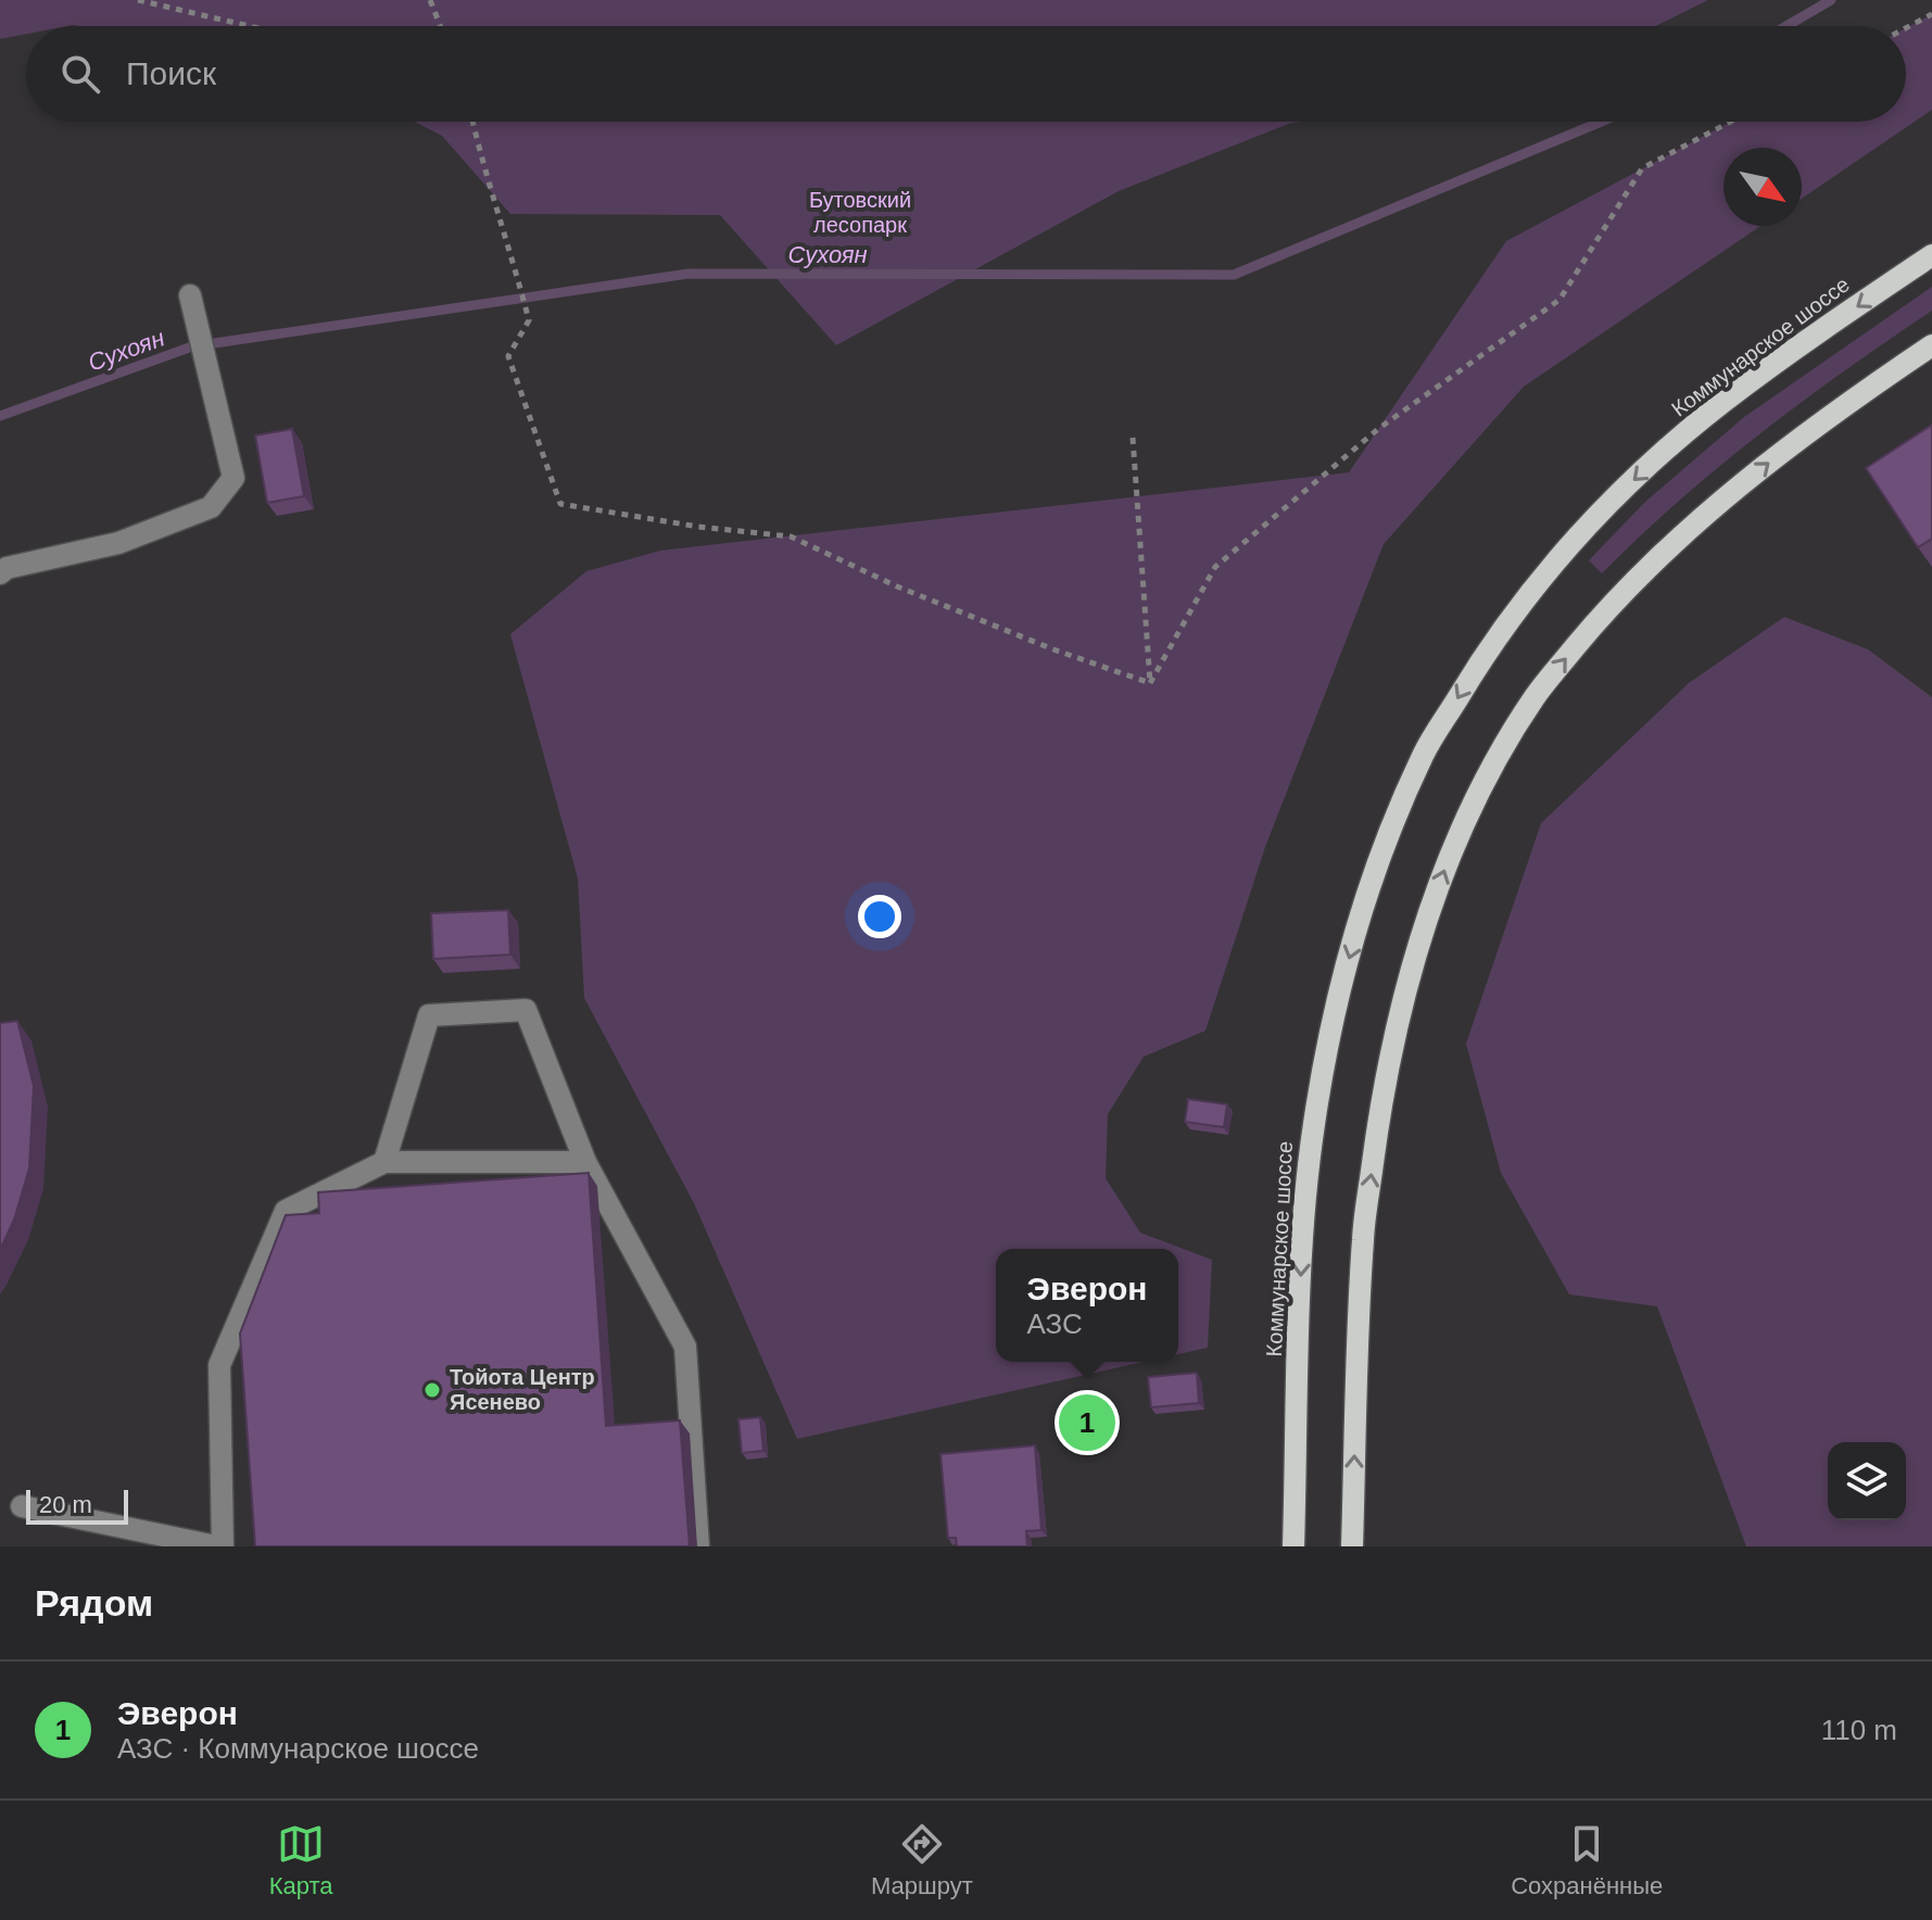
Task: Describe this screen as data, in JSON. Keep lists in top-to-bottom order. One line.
{"streets":{"main road":["Коммунарское шоссе"]},"water":["Сухоян"],"parks":["Бутовский лесопарк"],"places":["Тойота Центр Ясенево"],"scale_bar":"20 m","north":"bottom right","page":{"search":"Поиск","popup":["Эверон","АЗС"],"pins":"1","scale":"20 m","heading":"Рядом","list":[{"mark":"1","name":"Эверон","note":"АЗС · Коммунарское шоссе","value":"110 m"}],"nav":["Карта","Маршрут","Сохранённые"]}}
